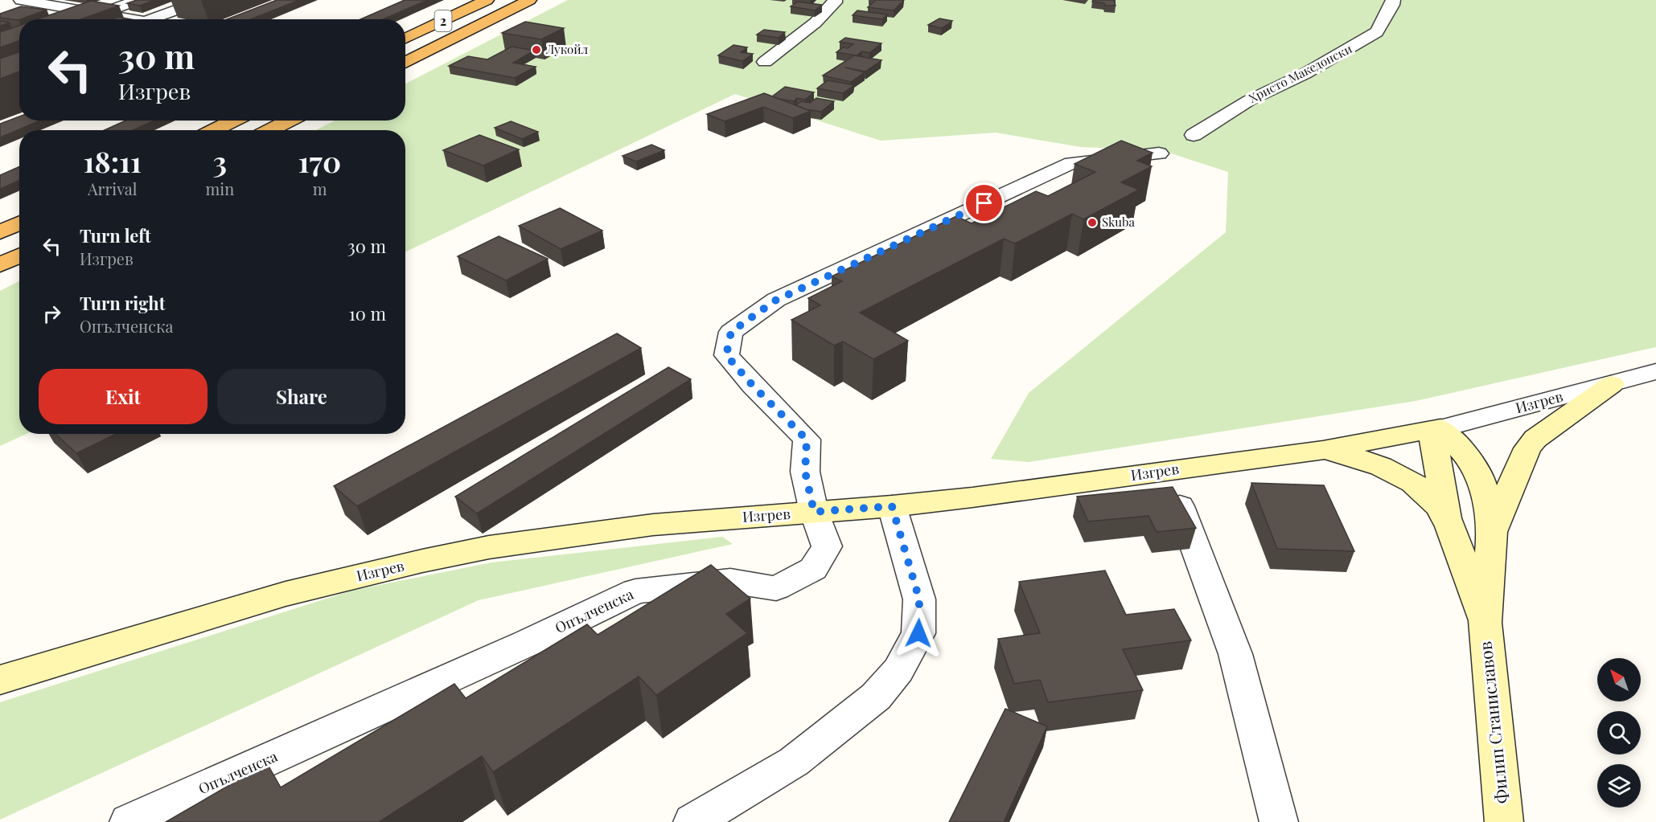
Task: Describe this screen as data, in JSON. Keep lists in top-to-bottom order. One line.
{"streets":{"highway":["2"],"main road":["Изгрев","Филип Станиславов"],"street":["Христо Македонски","Опълченска"]},"crossings":[["Изгрев","Опълченска"],["Изгрев","Филип Станиславов"]],"places":["Лукойл","Skuba"],"north":"top left","page":{"turn":["30 m","Изгрев"],"eta":["18:11","Arrival","3","min","170","m"],"list":[{"name":"Turn left","note":"Изгрев","value":"30 m"},{"name":"Turn right","note":"Опълченска","value":"10 m"}],"buttons":["Exit","Share"]}}
